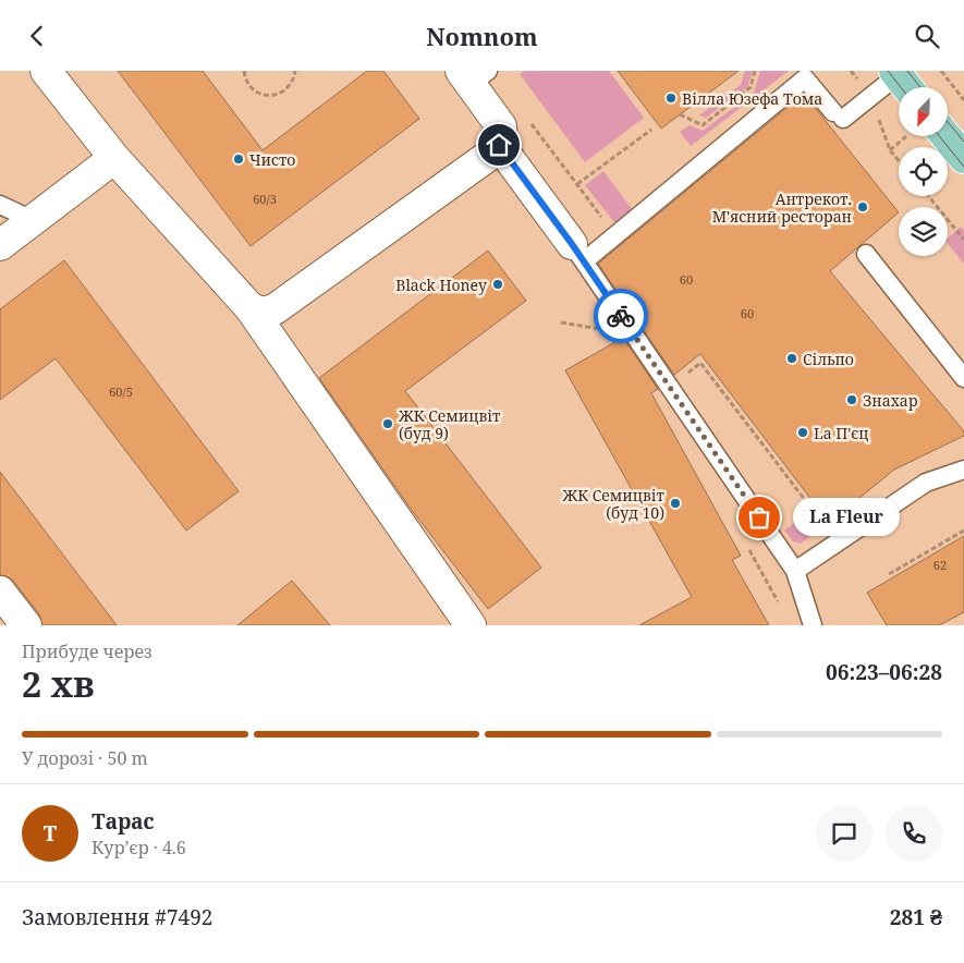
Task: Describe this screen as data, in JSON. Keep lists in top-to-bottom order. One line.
{"places":["Вілла Юзефа Тома","Чисто","Антрекот. М'ясний ресторан","Black Honey","Сільпо","Знахар","ЖК Семицвіт (буд 9)","La П'єц","ЖК Семицвіт (буд 10)","La Fleur"],"house_numbers":["60/3","60","60","60/5","62"],"north":"bottom left","page":{"header":"Nomnom","bubble":"La Fleur","heading":["2 хв","Прибуде через","06:23–06:28"],"panel":["Тарас","Кур’єр · 4.6","Замовлення #7492","281 ₴"],"bar":"У дорозі · 50 m","round":"Т"}}
